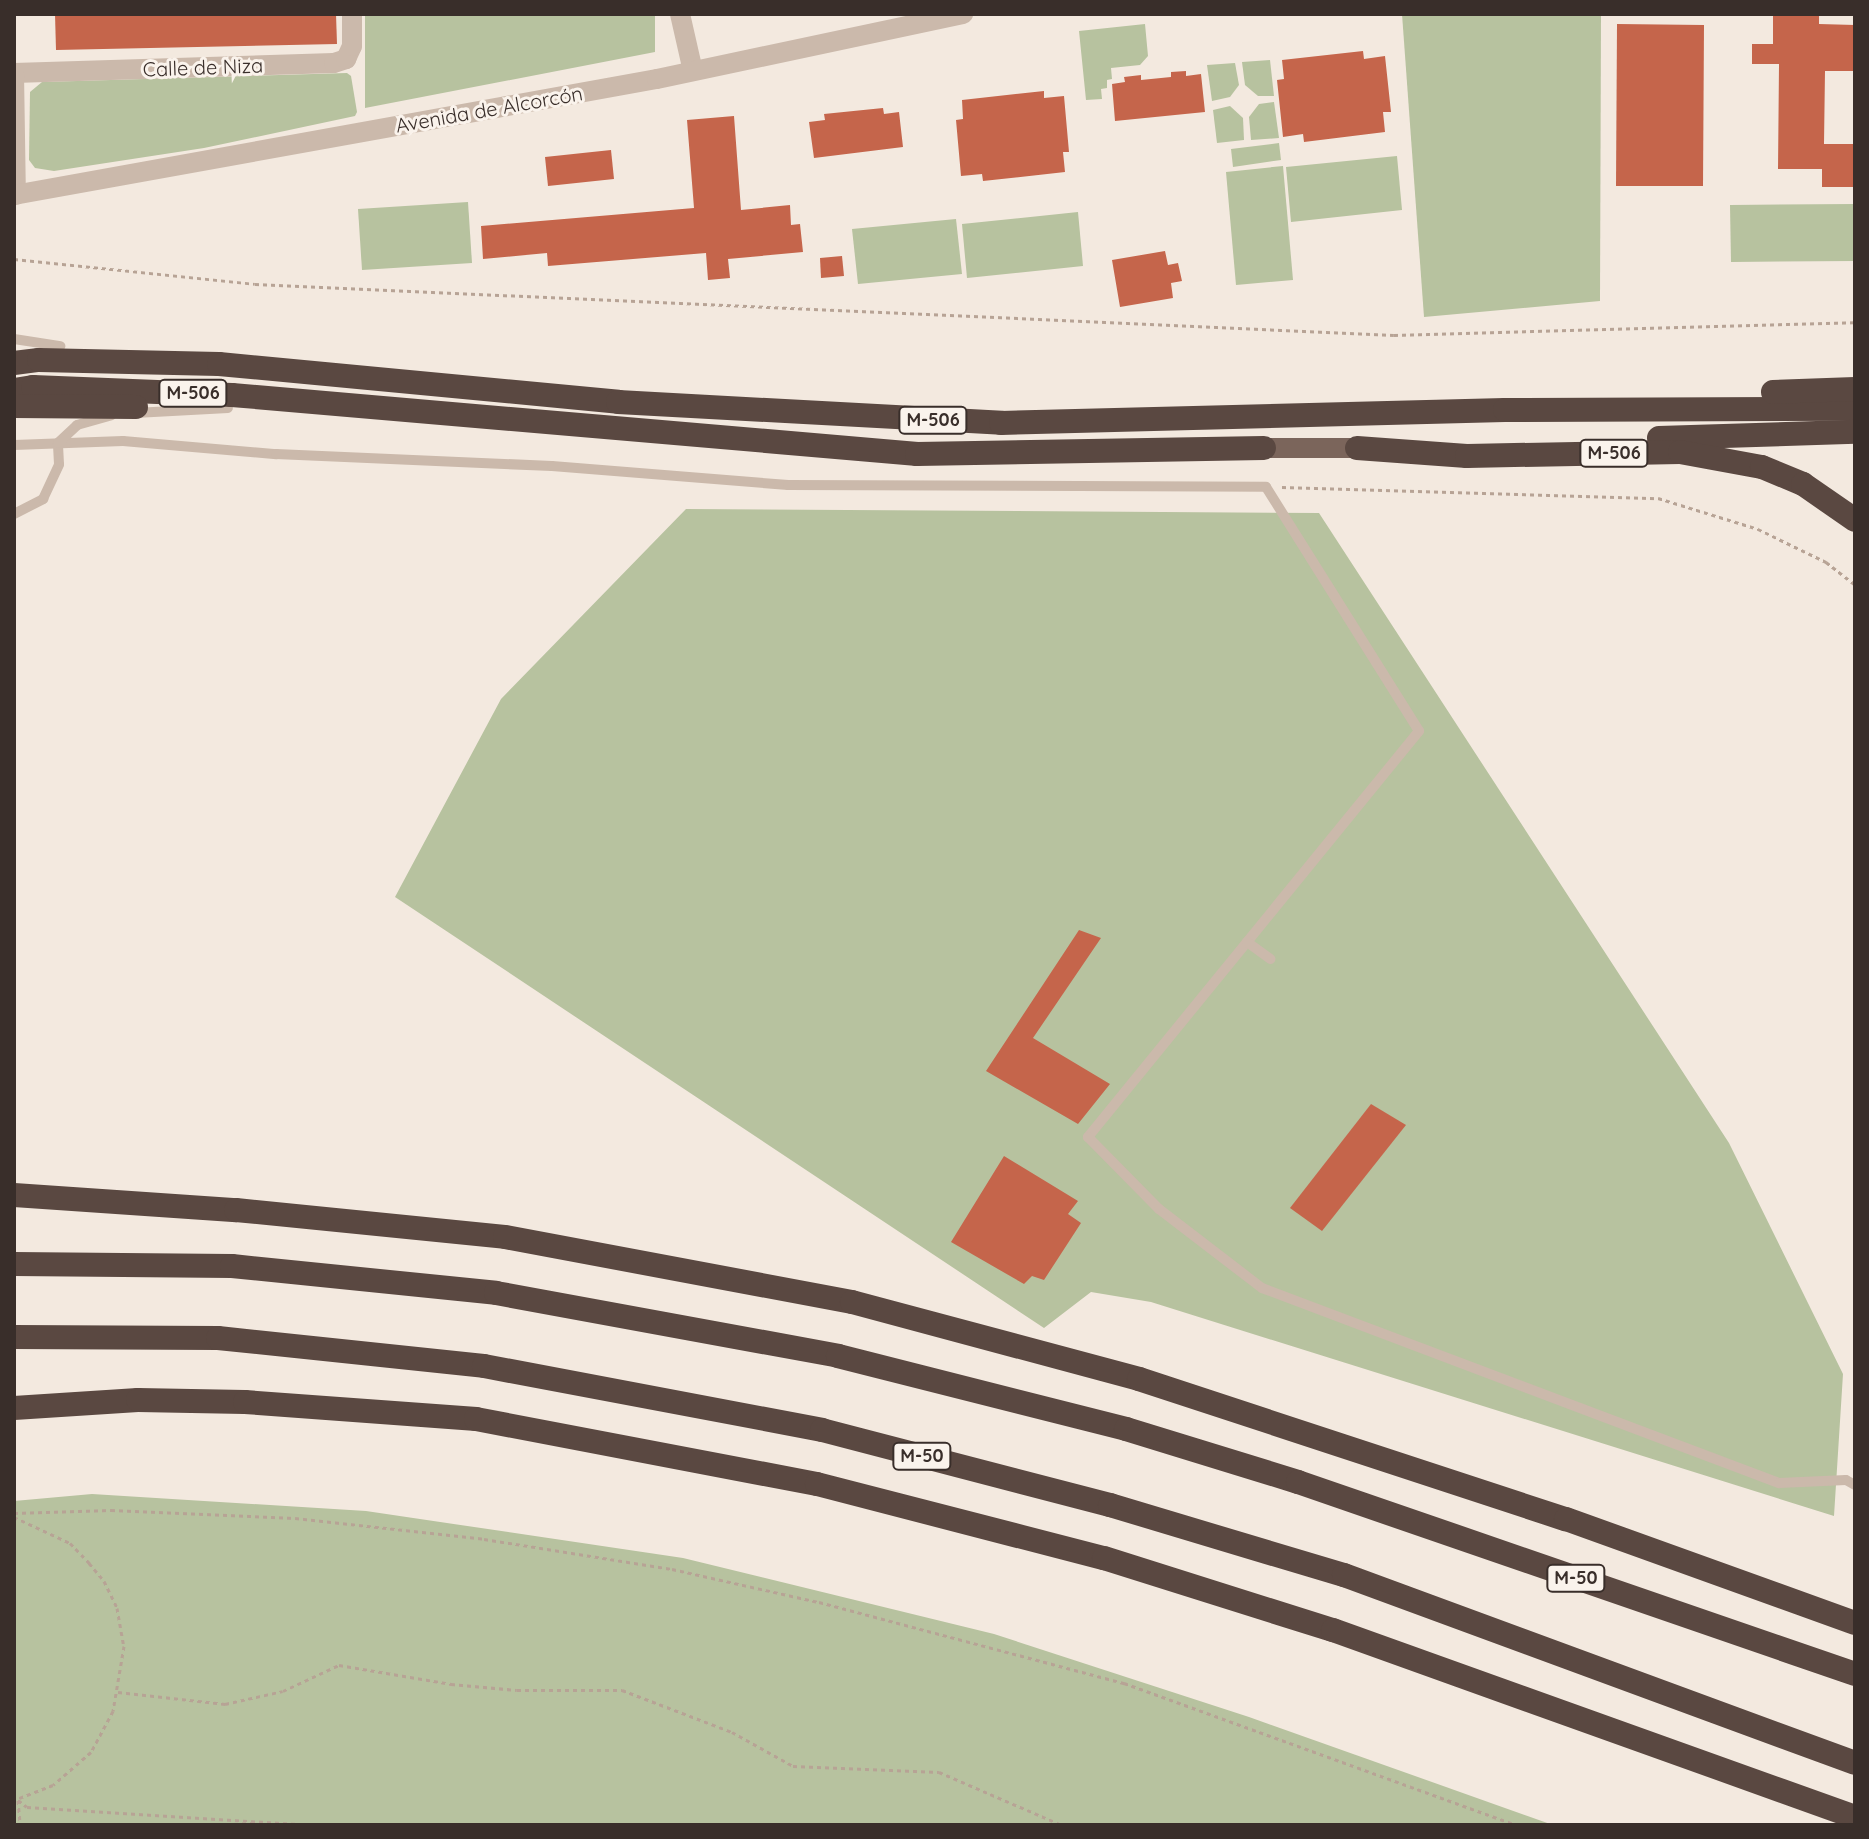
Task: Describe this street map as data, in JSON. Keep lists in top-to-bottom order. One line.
{"streets":{"highway":["M-506","M-50"],"street":["Calle de Niza","Avenida de Alcorcón"]}}
